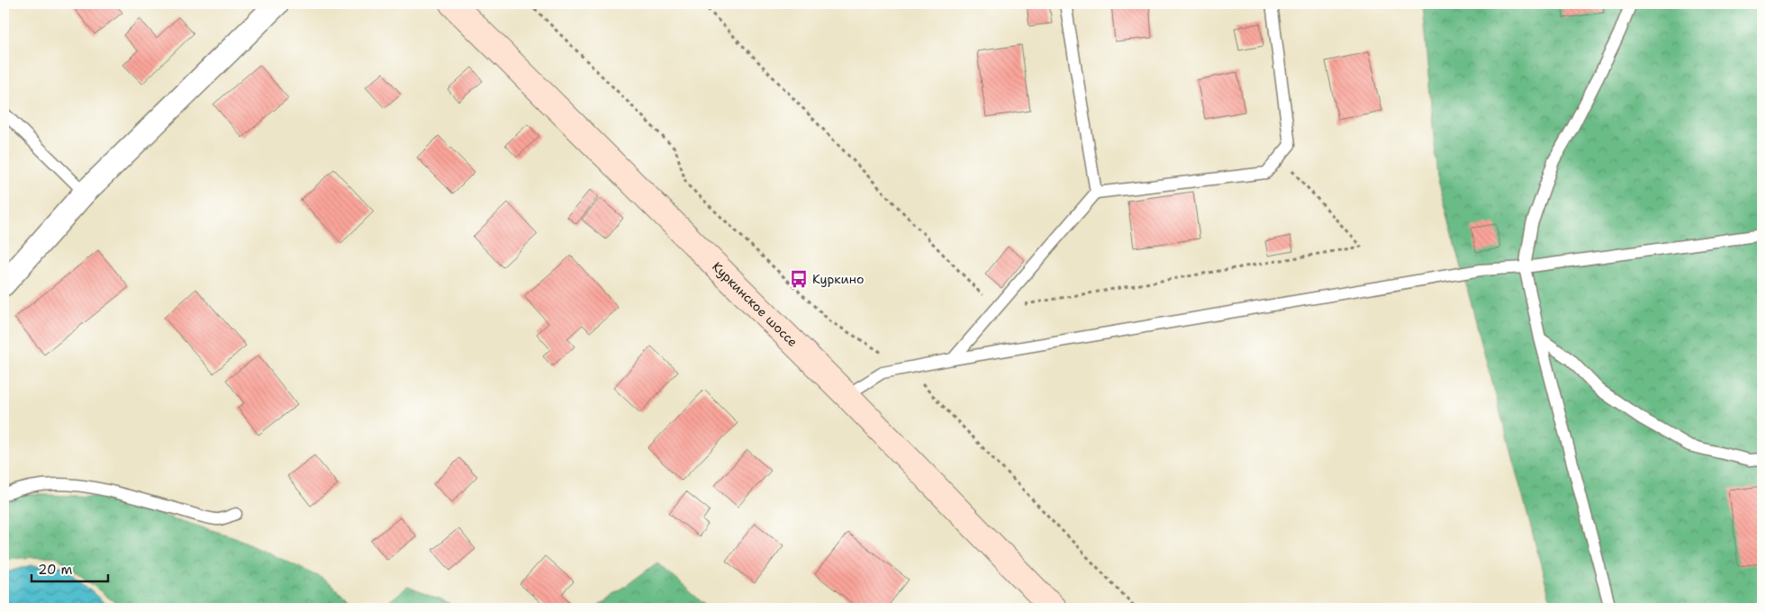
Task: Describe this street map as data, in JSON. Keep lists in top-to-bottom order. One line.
{"streets":{"main road":["Куркинское шоссе"]},"places":{"bus stop":["Куркино"]},"scale_bar":"20 m"}
